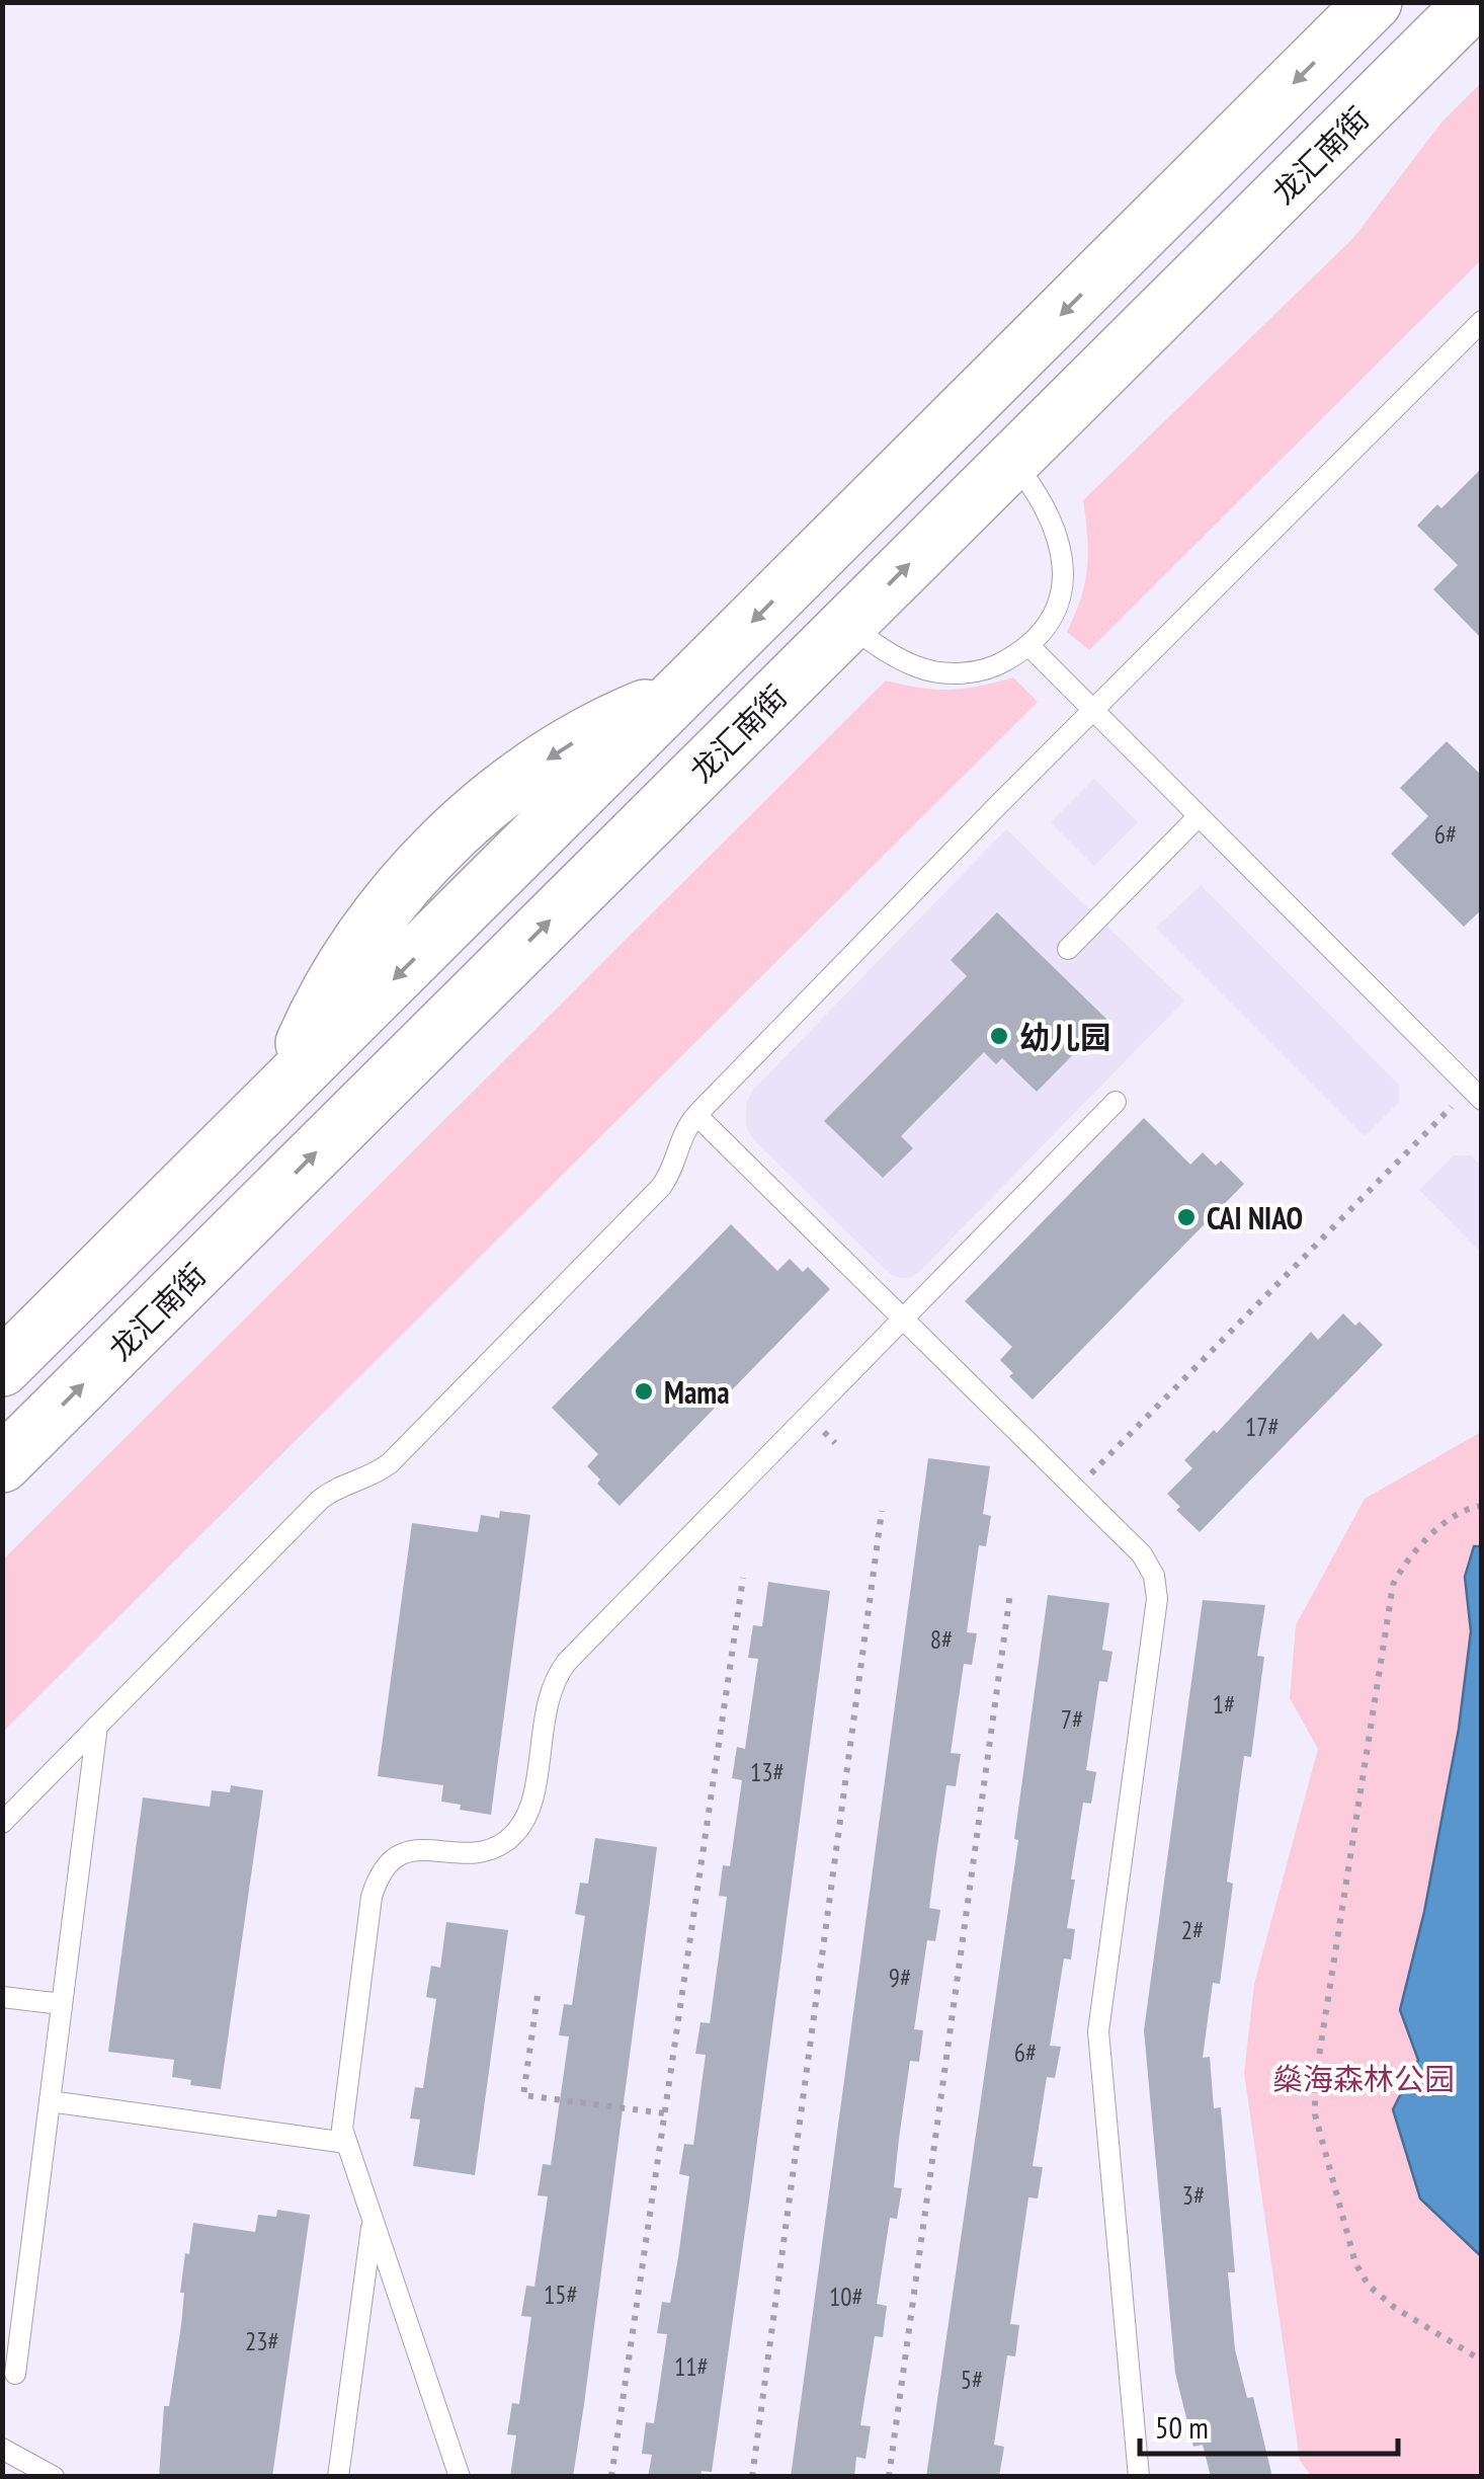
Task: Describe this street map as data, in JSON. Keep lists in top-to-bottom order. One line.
{"streets":{"main road":["龙汇南街"]},"parks":["燊海森林公园"],"places":["幼儿园","CAI NIAO","Mama"],"house_numbers":["6#","17#","8#","1#","7#","13#","2#","9#","6#","3#","15#","10#","23#","11#","5#"],"scale_bar":"50 m"}
